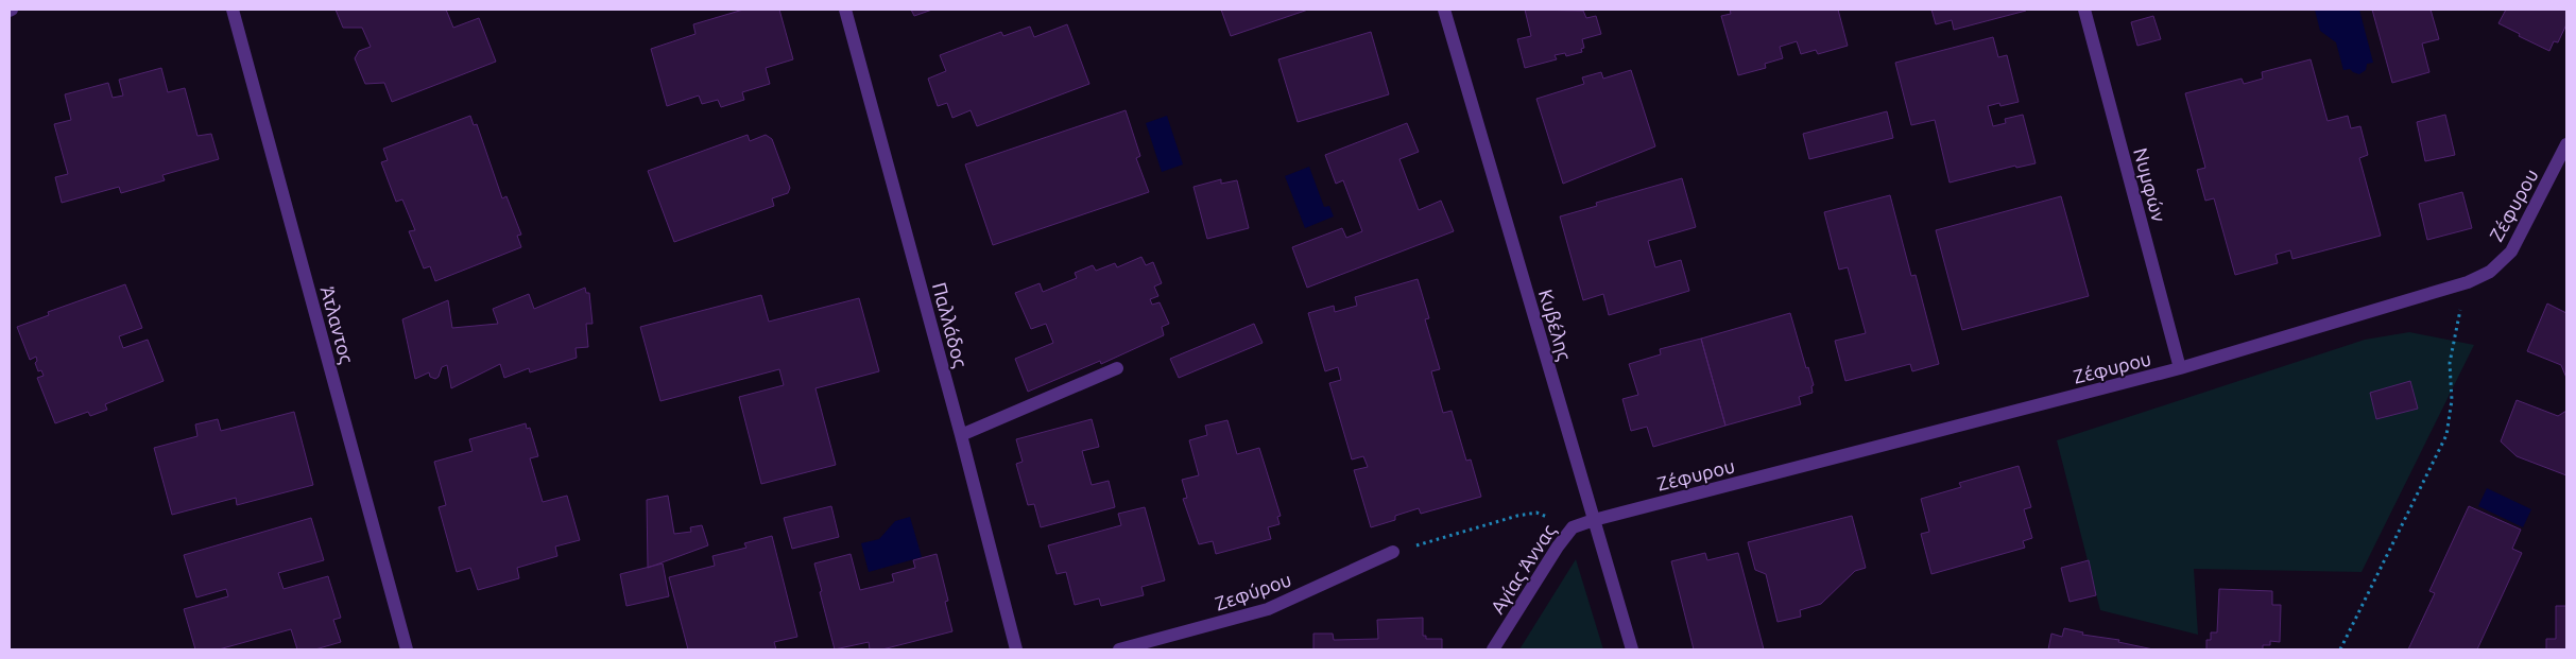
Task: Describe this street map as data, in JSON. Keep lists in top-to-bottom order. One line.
{"streets":{"street":["Νυμφών","Ζέφυρου","Άτλαντος","Παλλάδος","Κυβέλης","Αγίας Άννας","Ζεφύρου"]},"crossings":[["Νυμφών","Ζέφυρου"],["Ζέφυρου","Κυβέλης"],["Ζέφυρου","Αγίας Άννας"],["Κυβέλης","Αγίας Άννας"]]}
